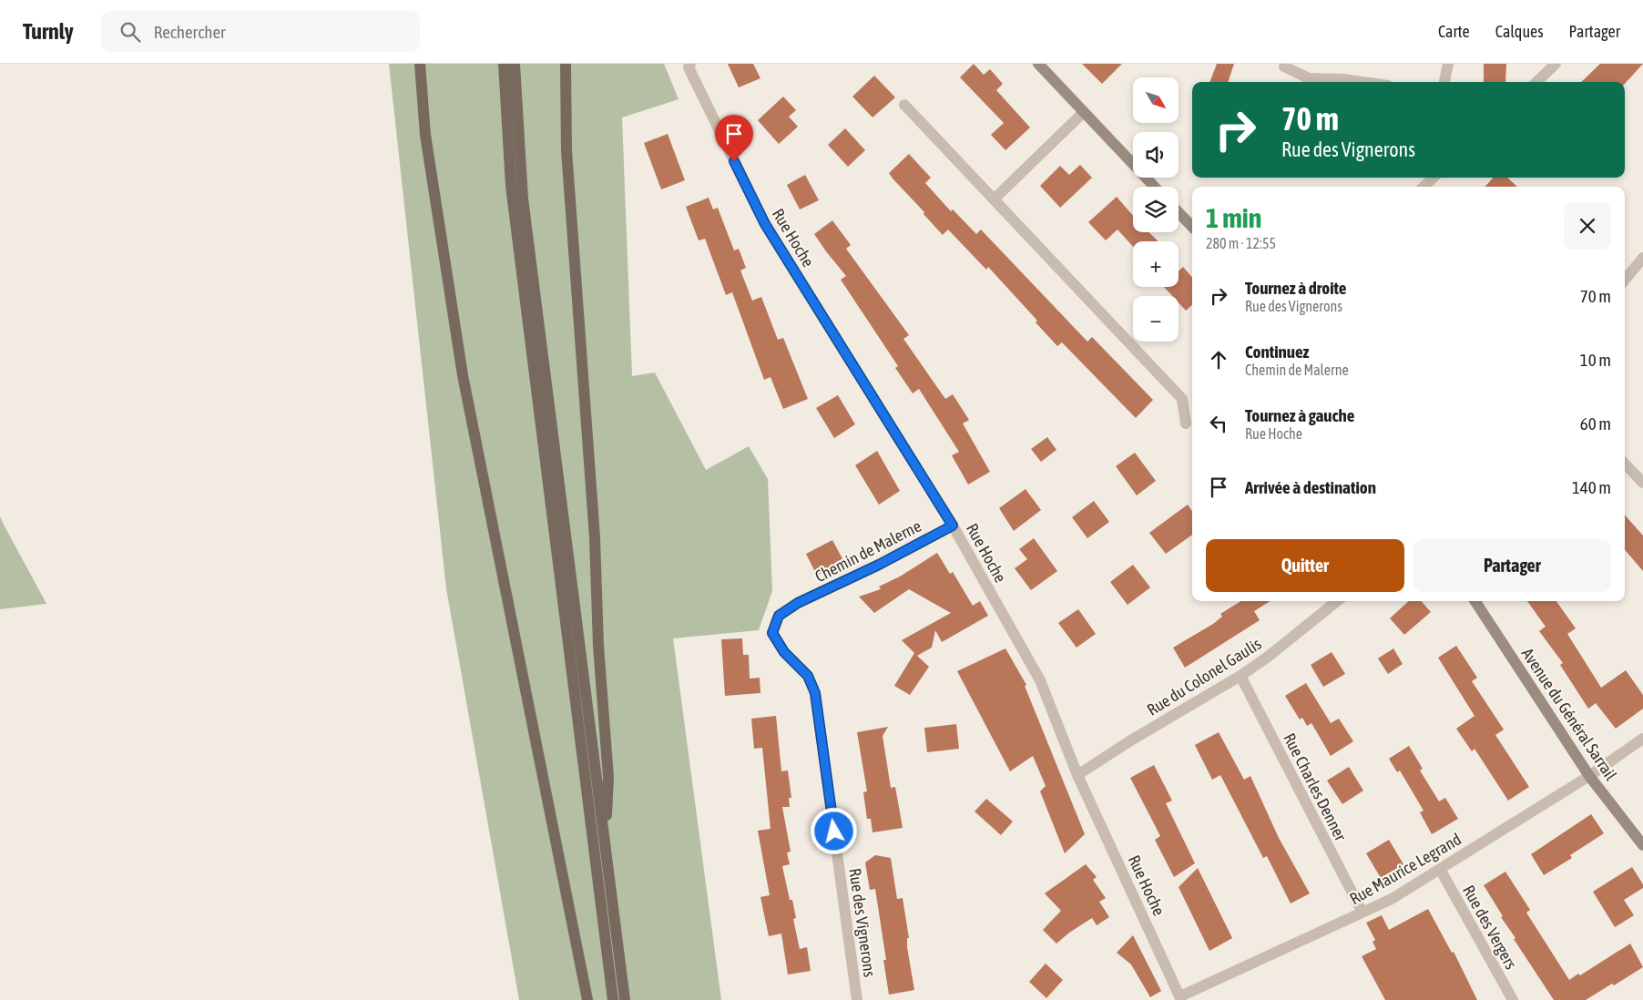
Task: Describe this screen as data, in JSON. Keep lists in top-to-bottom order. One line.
{"streets":{"street":["Rue Hoche","Chemin de Malerne","Rue du Colonel Gaulis","Avenue du Général Sarrail","Rue Charles Denner","Rue Maurice Legrand","Rue des Vignerons","Rue des Vergers"]},"crossings":[["Rue Hoche","Chemin de Malerne"],["Rue Hoche","Rue du Colonel Gaulis"],["Rue Hoche","Rue Maurice Legrand"],["Chemin de Malerne","Rue des Vignerons"],["Rue du Colonel Gaulis","Rue Charles Denner"],["Avenue du Général Sarrail","Rue Maurice Legrand"],["Rue Charles Denner","Rue Maurice Legrand"],["Rue Maurice Legrand","Rue des Vergers"]],"north":"bottom right","page":{"header":"Turnly","search":"Rechercher","nav":["Carte","Calques","Partager"],"map_buttons":["+","−"],"turn":["70 m","Rue des Vignerons"],"heading":["1 min","280 m · 12:55"],"list":[{"name":"Tournez à droite","note":"Rue des Vignerons","value":"70 m"},{"name":"Continuez","note":"Chemin de Malerne","value":"10 m"},{"name":"Tournez à gauche","note":"Rue Hoche","value":"60 m"},{"name":"Arrivée à destination","value":"140 m"}],"buttons":["Quitter","Partager"]}}
